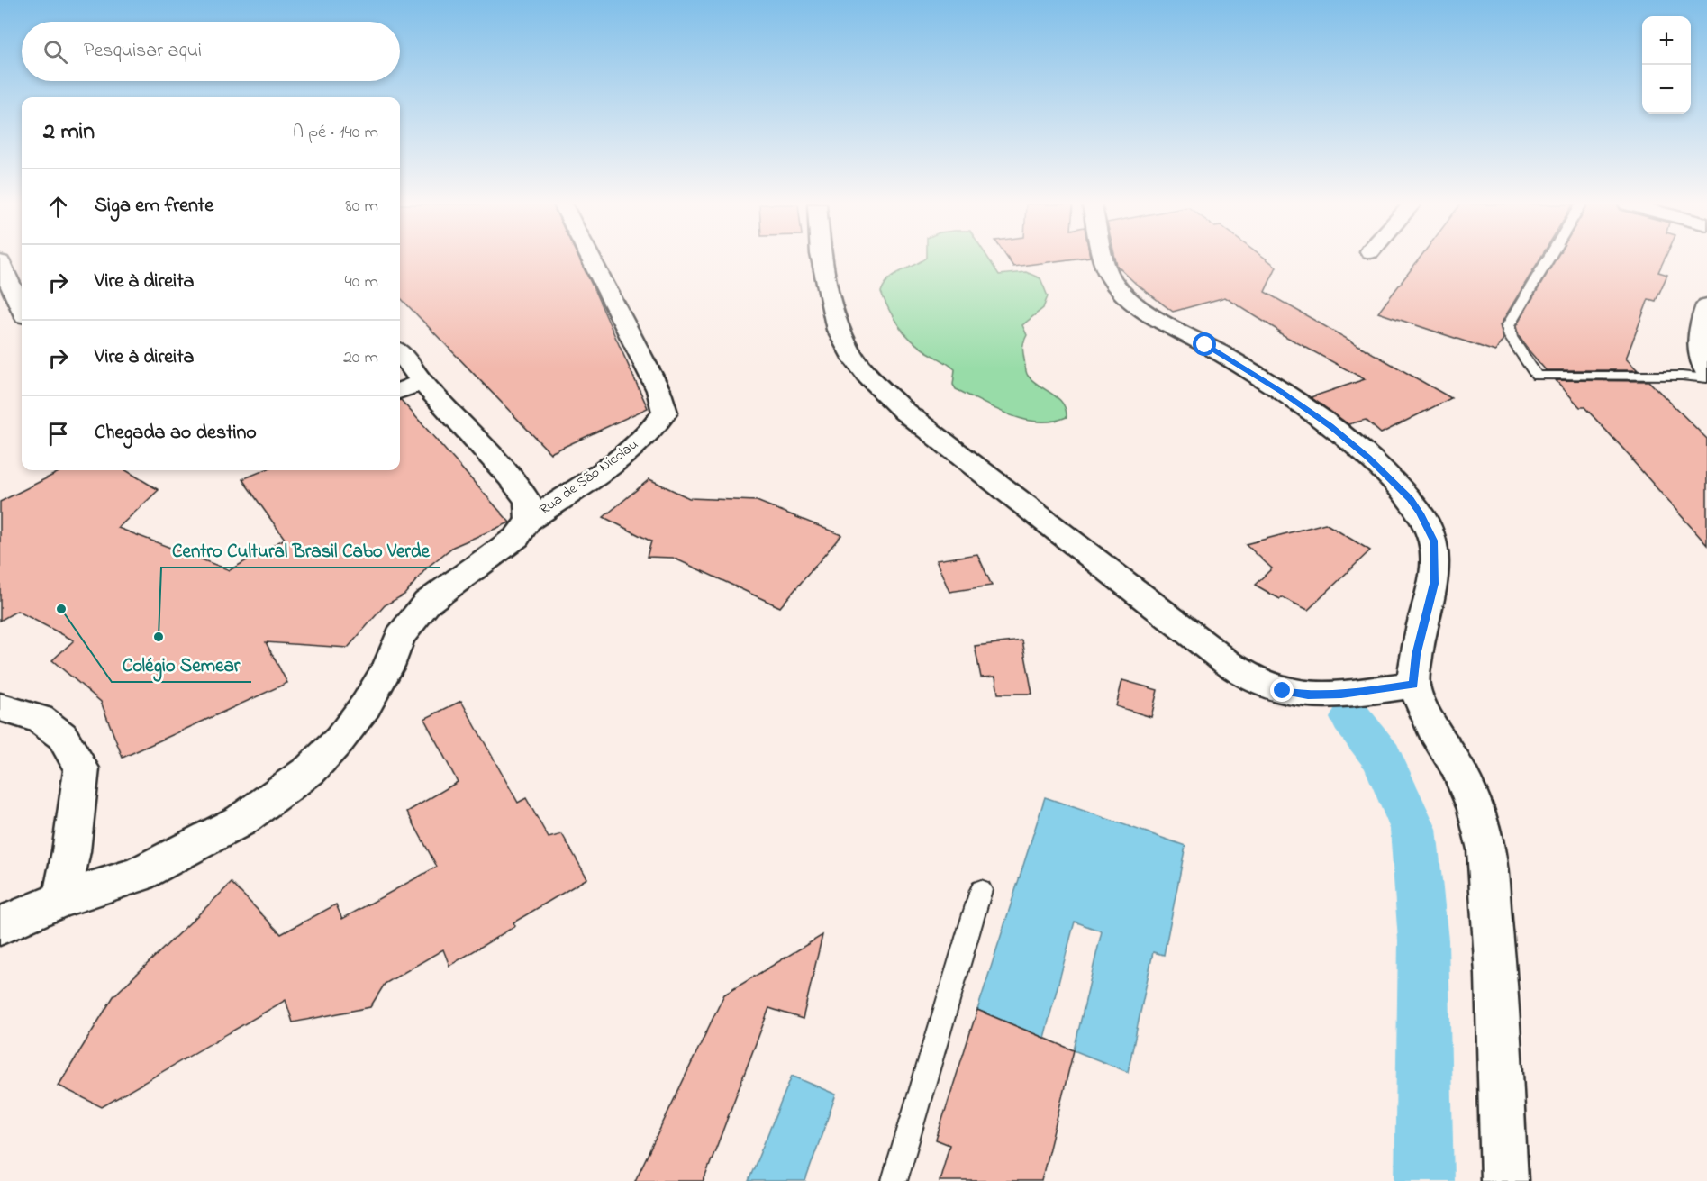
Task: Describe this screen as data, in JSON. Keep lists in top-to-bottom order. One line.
{"streets":{"street":["Rua de São Nicolau"]},"places":["Colégio Semear","Centro Cultural Brasil Cabo Verde"],"page":{"map_buttons":["+","−"],"search":"Pesquisar aqui","heading":["2 min","A pé · 140 m"],"list":[["Siga em frente","80 m"],["Vire à direita","40 m"],["Vire à direita","20 m"],"Chegada ao destino"]}}
